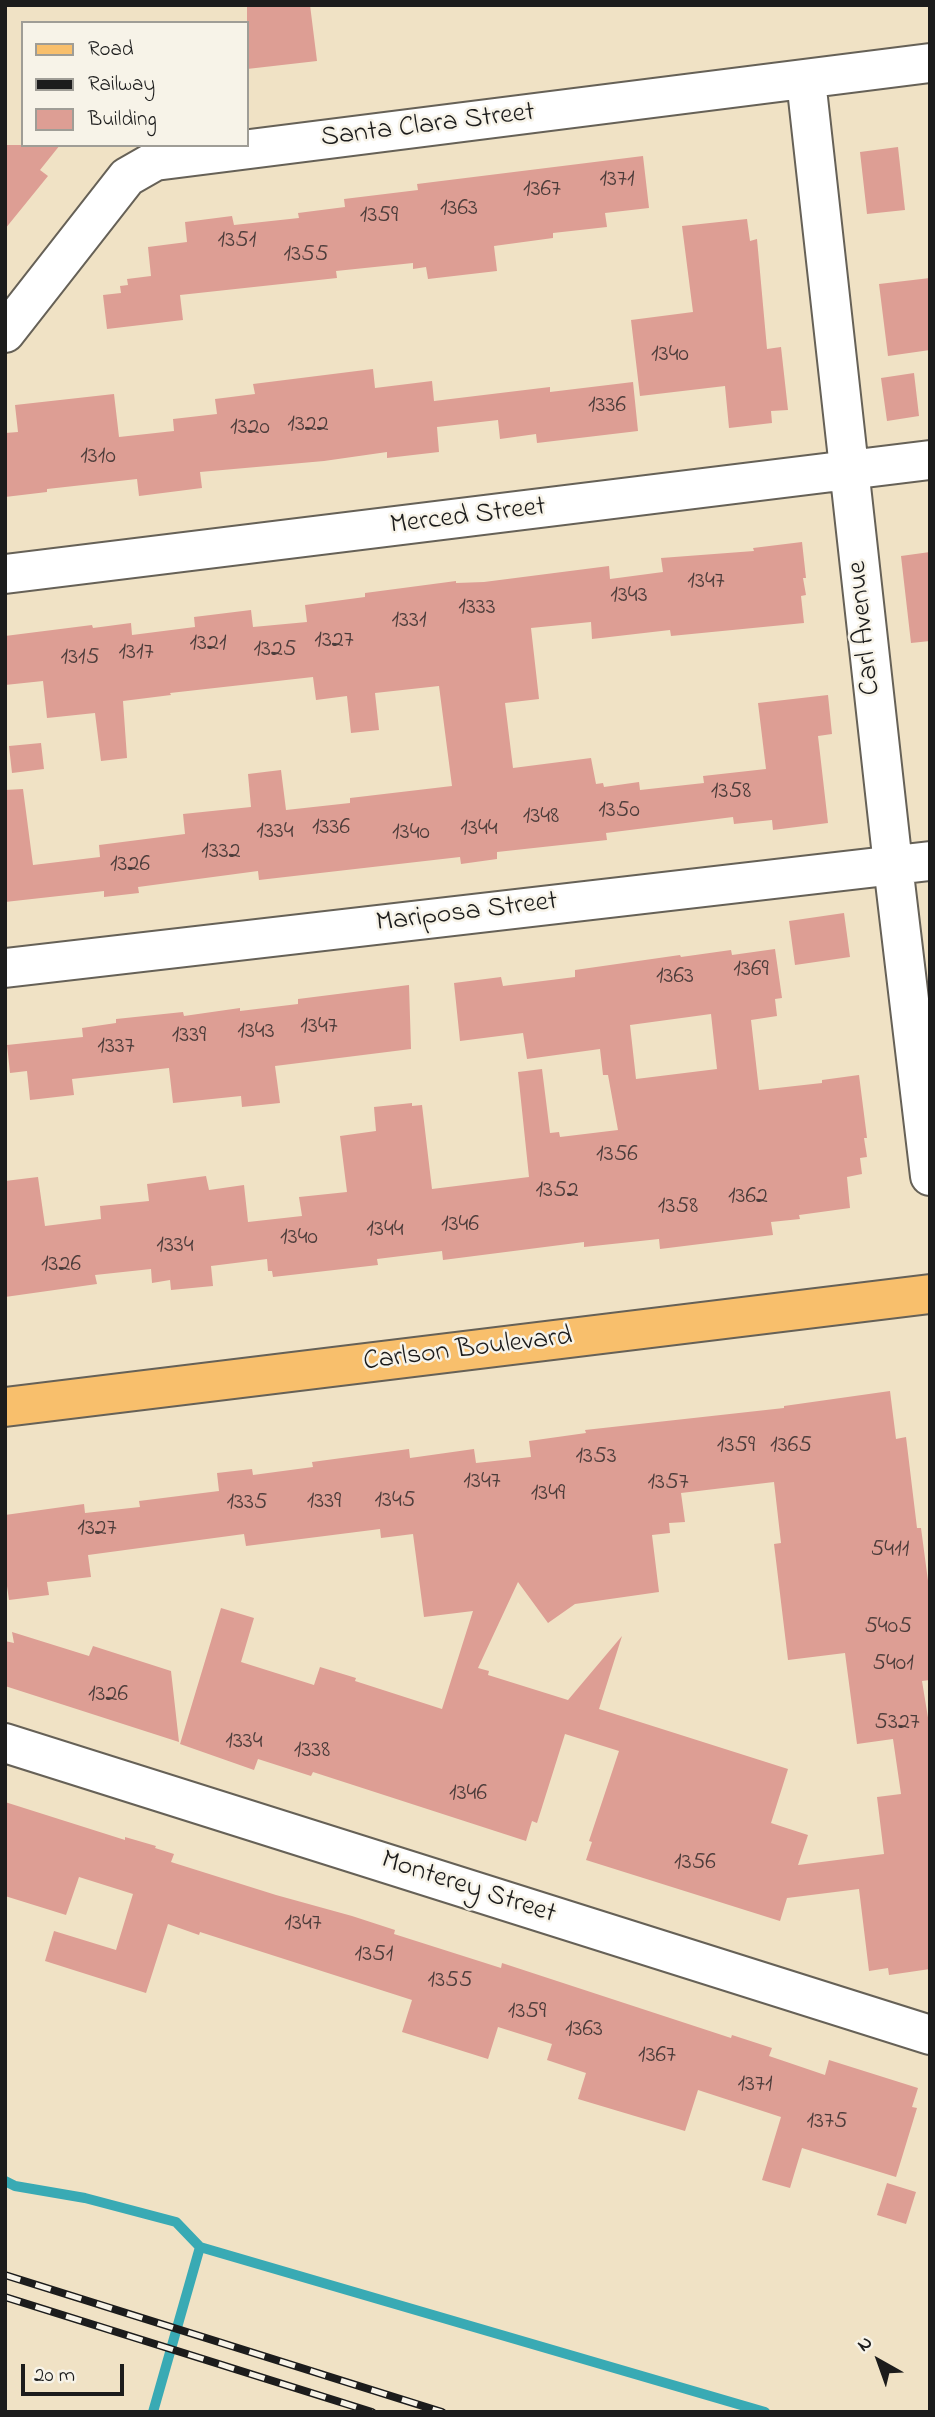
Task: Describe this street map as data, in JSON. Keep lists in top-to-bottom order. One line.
{"streets":{"main road":["Carlson Boulevard"],"street":["Santa Clara Street","Merced Street","Carl Avenue","Mariposa Street","Monterey Street"]},"crossings":[["Santa Clara Street","Carl Avenue"],["Merced Street","Carl Avenue"],["Carl Avenue","Mariposa Street"]],"house_numbers":["1371","1367","1363","1359","1351","1355","1340","1336","1322","1320","1310","1347","1343","1333","1331","1327","1321","1325","1317","1315","1358","1350","1348","1336","1344","1334","1340","1332","1326","1369","1363","1347","1343","1339","1337","1356","1352","1362","1358","1346","1344","1340","1334","1326","1359","1365","1353","1347","1357","1349","1345","1339","1335","1327","5411","5405","5401","1326","5327","1334","1338","1346","1356","1347","1351","1355","1359","1363","1367","1371","1375"],"legend":["Road","Railway","Building"],"scale_bar":"20 m","north":"top left"}
